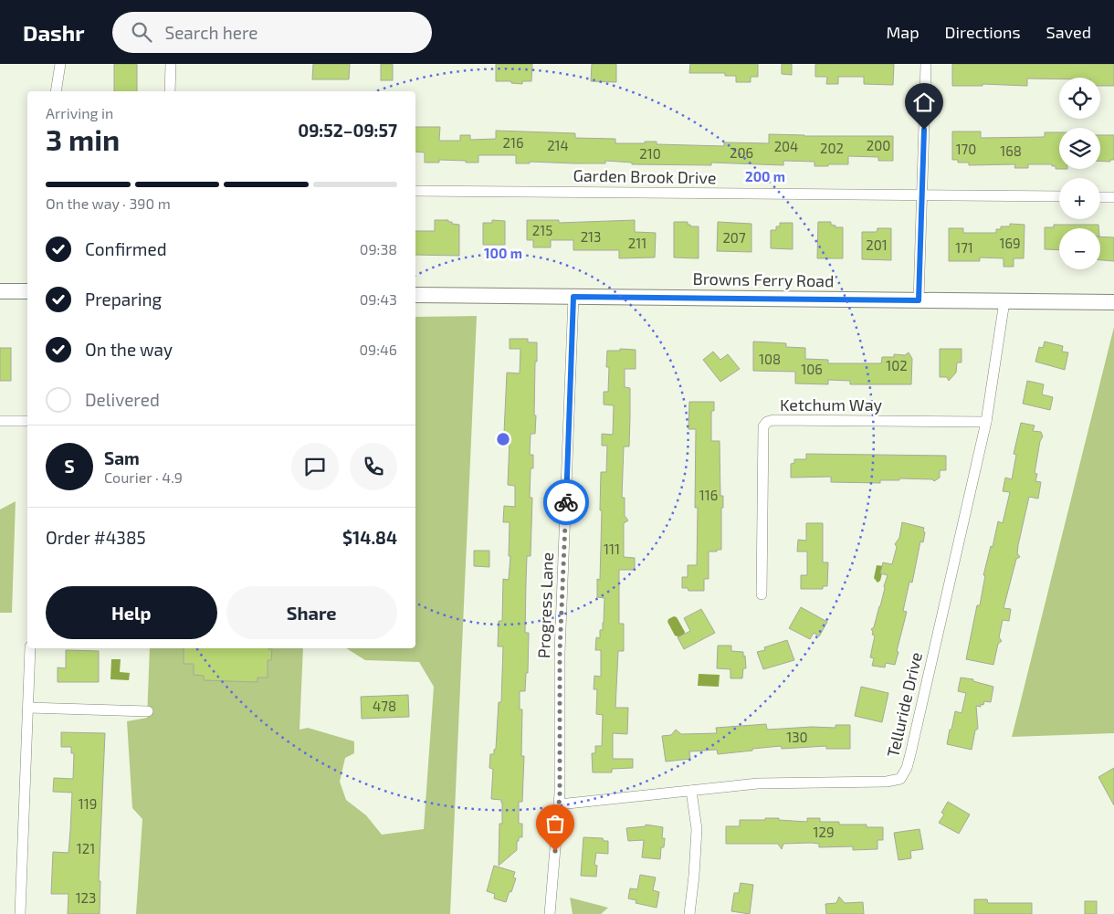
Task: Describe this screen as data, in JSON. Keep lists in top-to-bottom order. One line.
{"streets":{"street":["Garden Brook Drive","Browns Ferry Road","Ketchum Way","Progress Lane","Telluride Drive"]},"crossings":[["Browns Ferry Road","Progress Lane"],["Browns Ferry Road","Telluride Drive"],["Ketchum Way","Telluride Drive"],["Progress Lane","Telluride Drive"]],"house_numbers":["216","214","200","204","202","170","168","206","210","215","213","207","211","169","201","171","108","102","106","116","111","478","130","119","129","121","123"],"page":{"header":"Dashr","search":"Search here","nav":["Map","Directions","Saved"],"map_buttons":["+","−"],"heading":["3 min","Arriving in","09:52–09:57"],"panel":["Sam","Courier · 4.9","Order #4385","$14.84"],"bar":"On the way · 390 m","list":[["Confirmed","09:38"],["Preparing","09:43"],["On the way","09:46"],"Delivered"],"round":"S","buttons":["Help","Share"]},"rings":["200 m","100 m"]}
